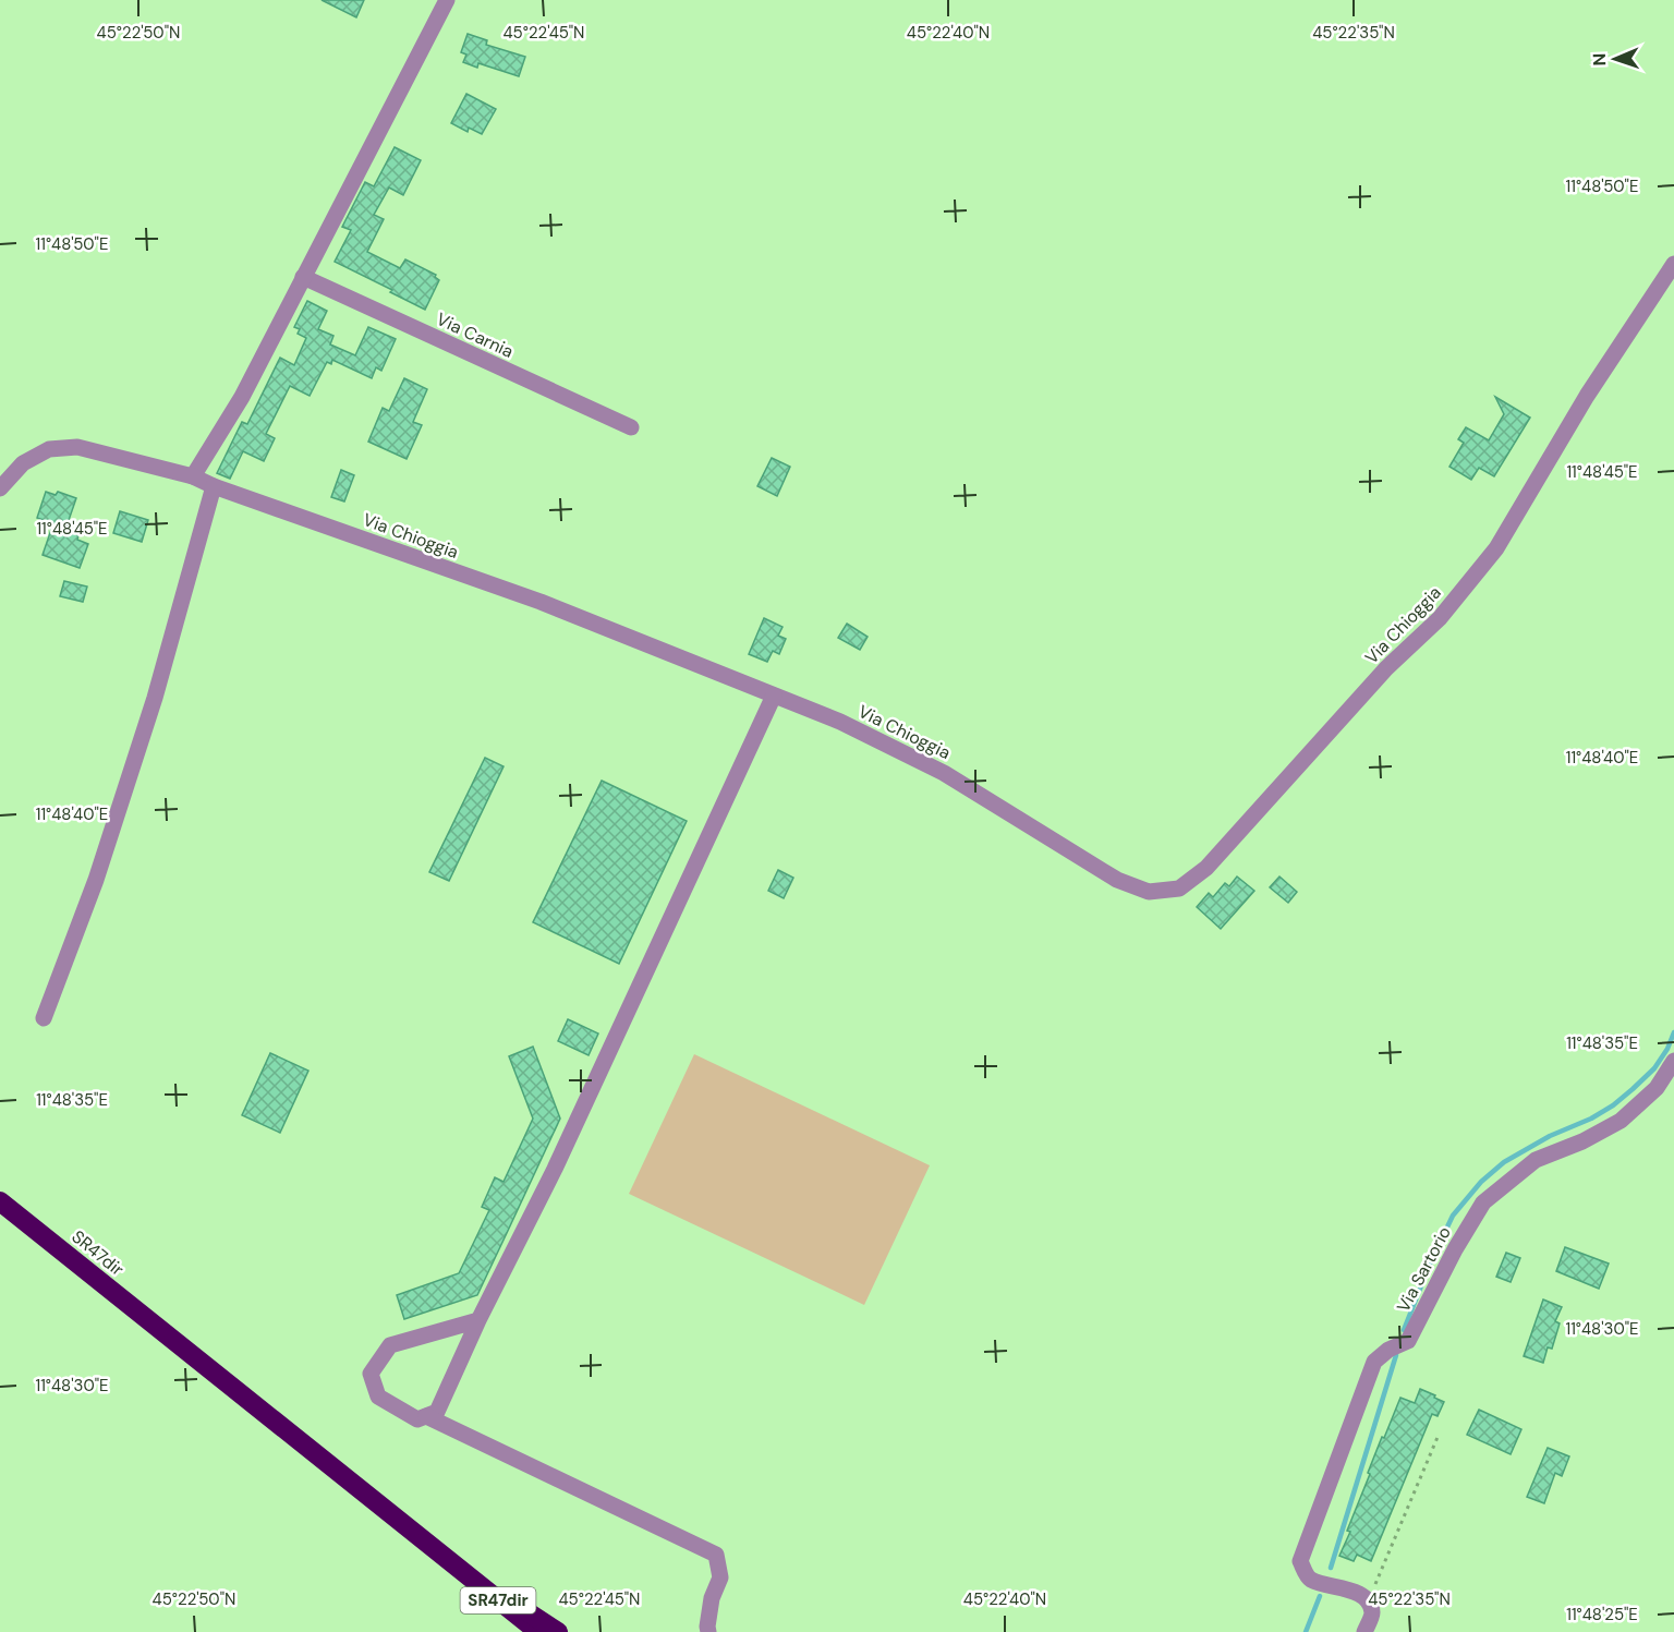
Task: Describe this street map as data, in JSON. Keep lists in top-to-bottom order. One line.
{"streets":{"highway":["SR47dir"],"street":["Via Carnia","Via Chioggia","Via Sartorio"]},"north":"left","coordinates":["45°22'50\"N","45°22'45\"N","45°22'40\"N","45°22'35\"N","11°48'50\"E","11°48'45\"E","11°48'40\"E","11°48'35\"E","11°48'30\"E","11°48'25\"E"]}
